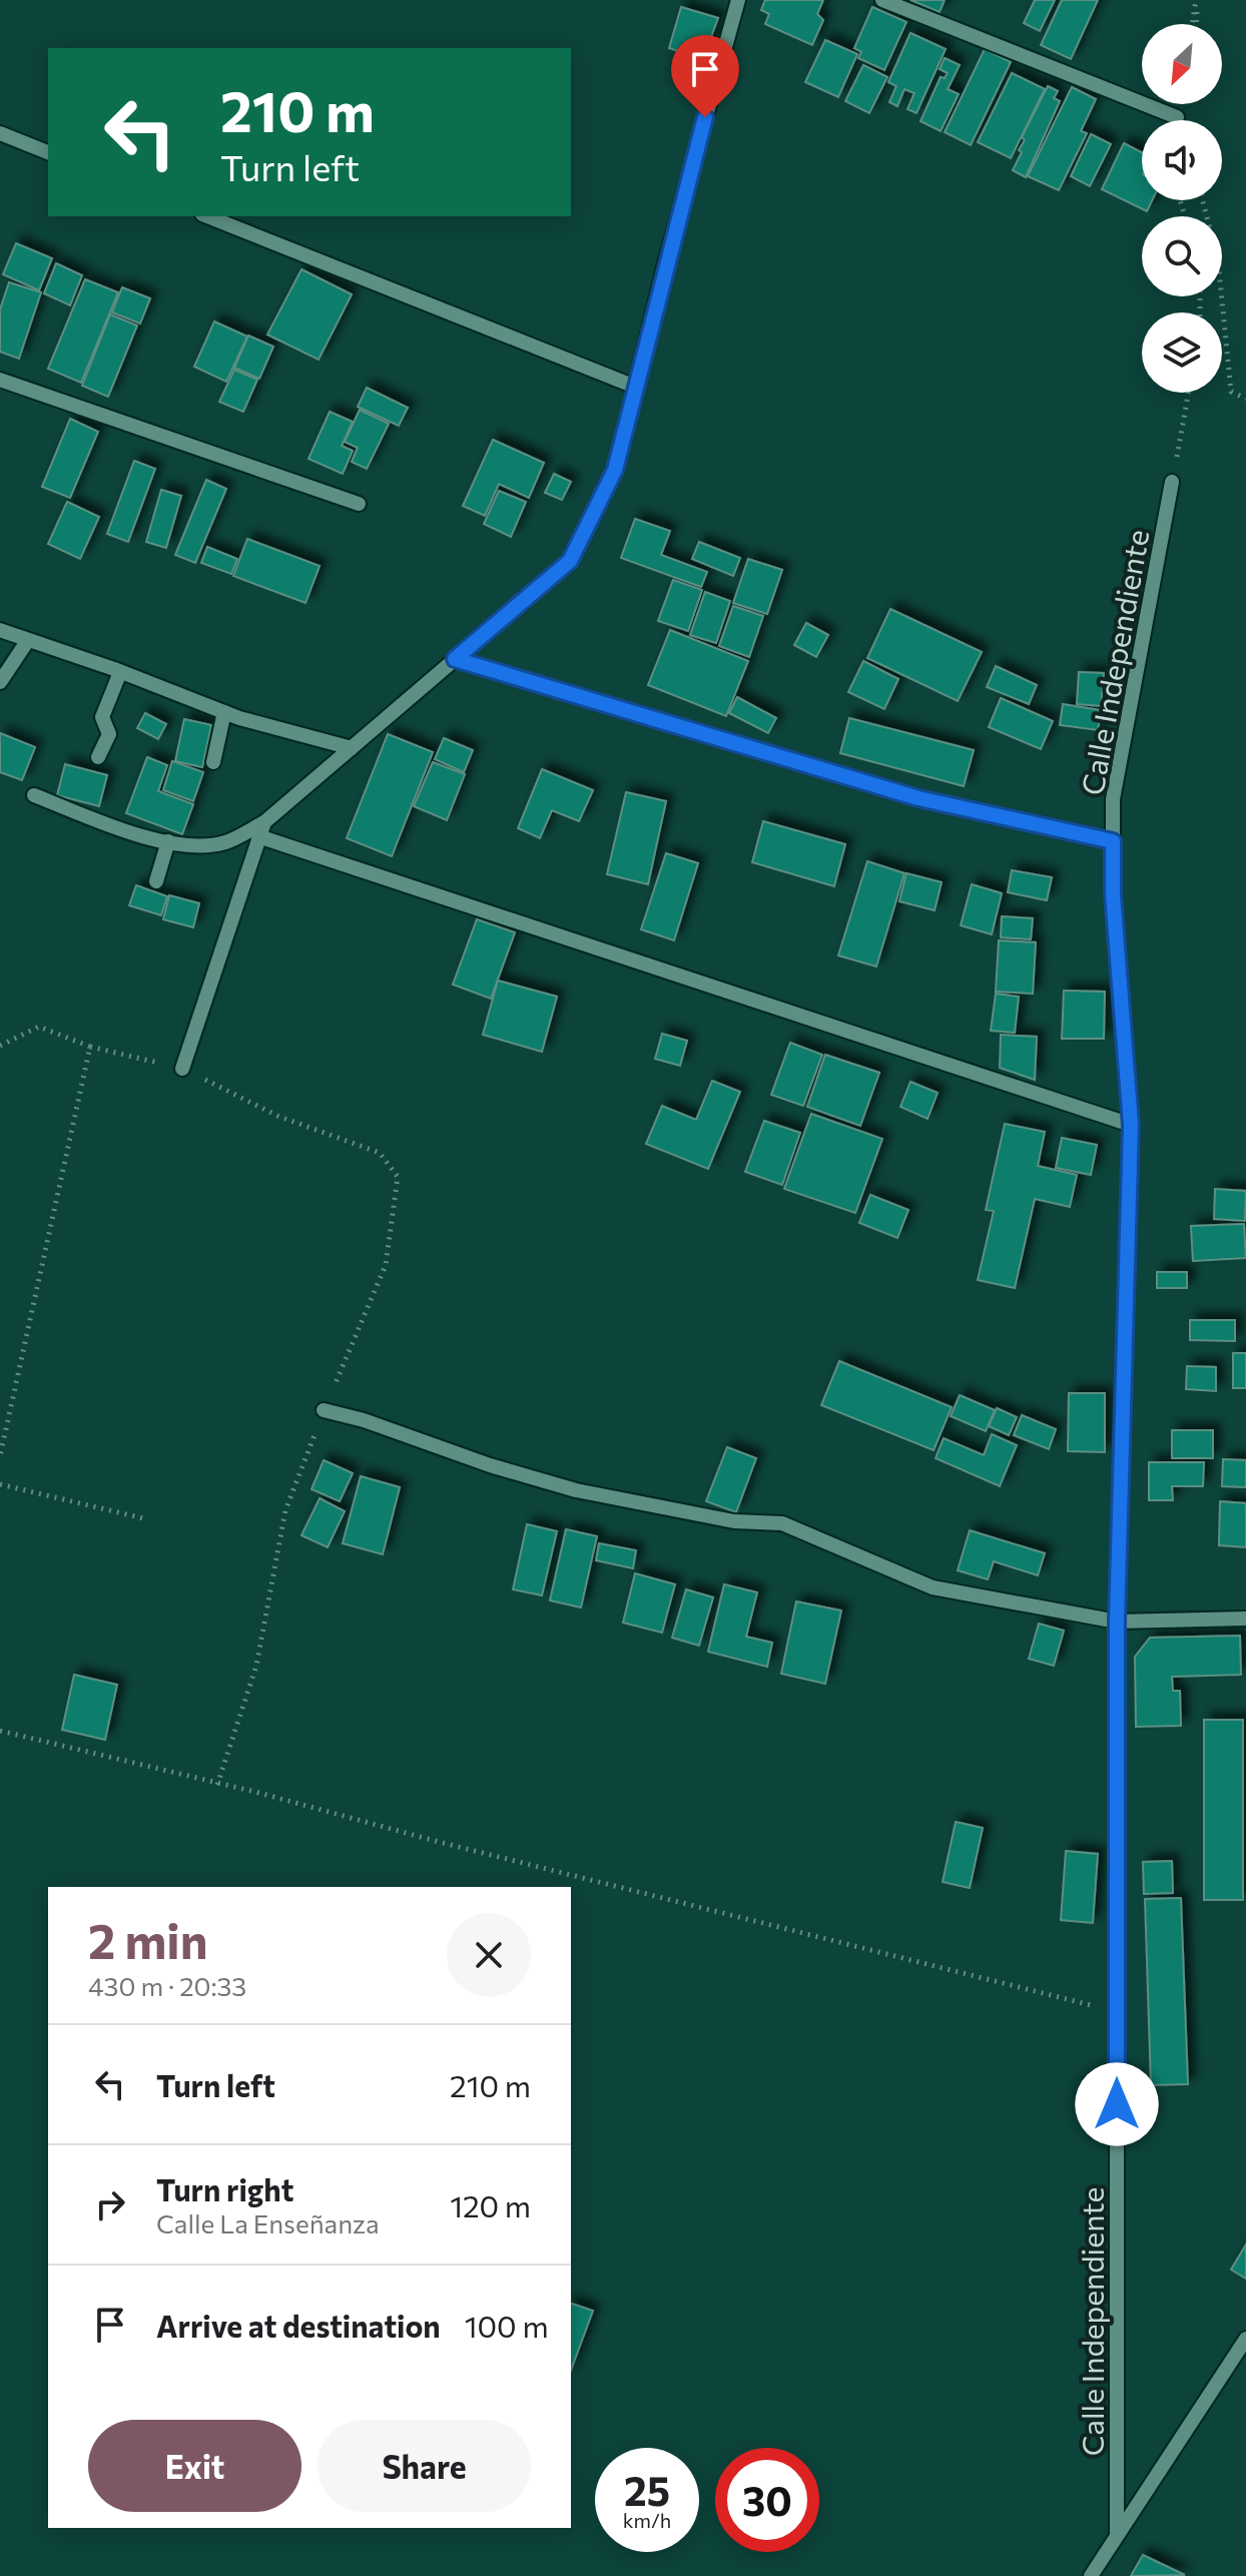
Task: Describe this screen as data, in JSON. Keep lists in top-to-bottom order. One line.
{"streets":{"street":["Calle Independiente"]},"north":"bottom left","page":{"turn":["210 m","Turn left"],"heading":["2 min","430 m · 20:33"],"list":[{"name":"Turn left","value":"210 m"},{"name":"Turn right","note":"Calle La Enseñanza","value":"120 m"},{"name":"Arrive at destination","value":"100 m"}],"buttons":["Exit","Share"],"speed":"25 km/h","limit":"30"}}
